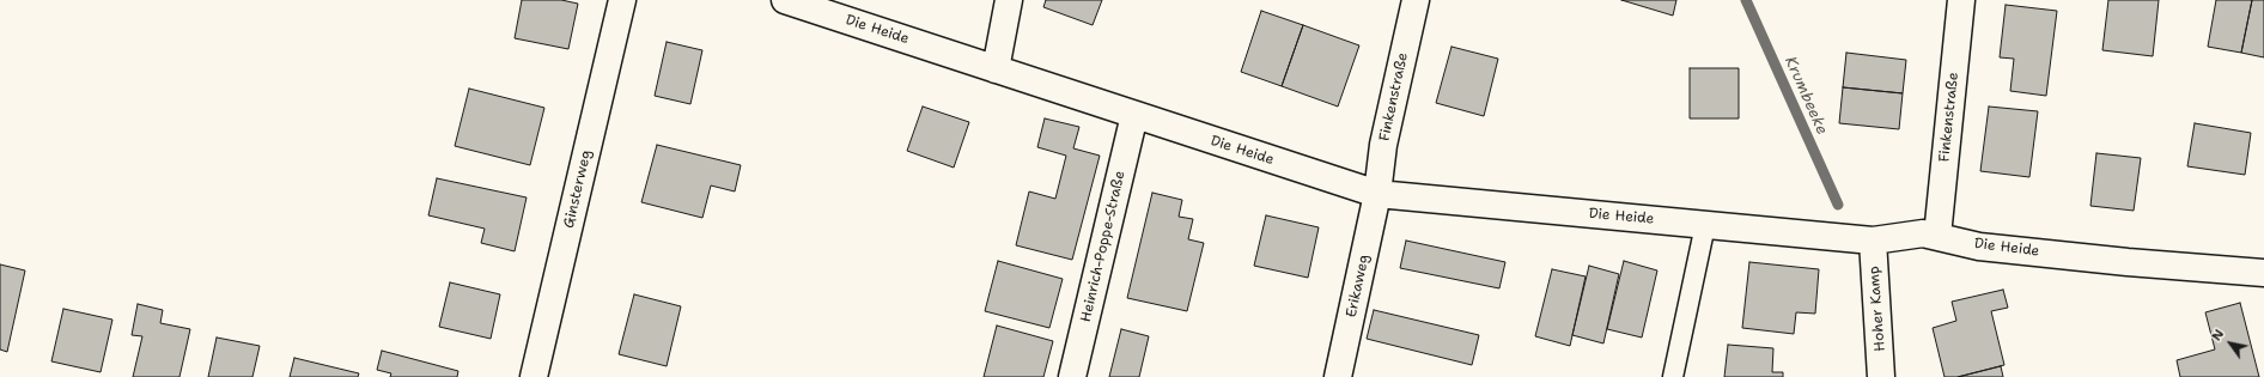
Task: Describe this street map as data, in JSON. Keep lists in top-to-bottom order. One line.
{"streets":{"street":["Die Heide","Finkenstraße","Ginsterweg","Heinrich-Poppe-Straße","Erikaweg","Hoher Kamp"]},"crossings":[["Die Heide","Finkenstraße"],["Die Heide","Heinrich-Poppe-Straße"],["Die Heide","Erikaweg"],["Die Heide","Hoher Kamp"],["Finkenstraße","Erikaweg"]],"water":["Krumbeeke"],"north":"top left"}
